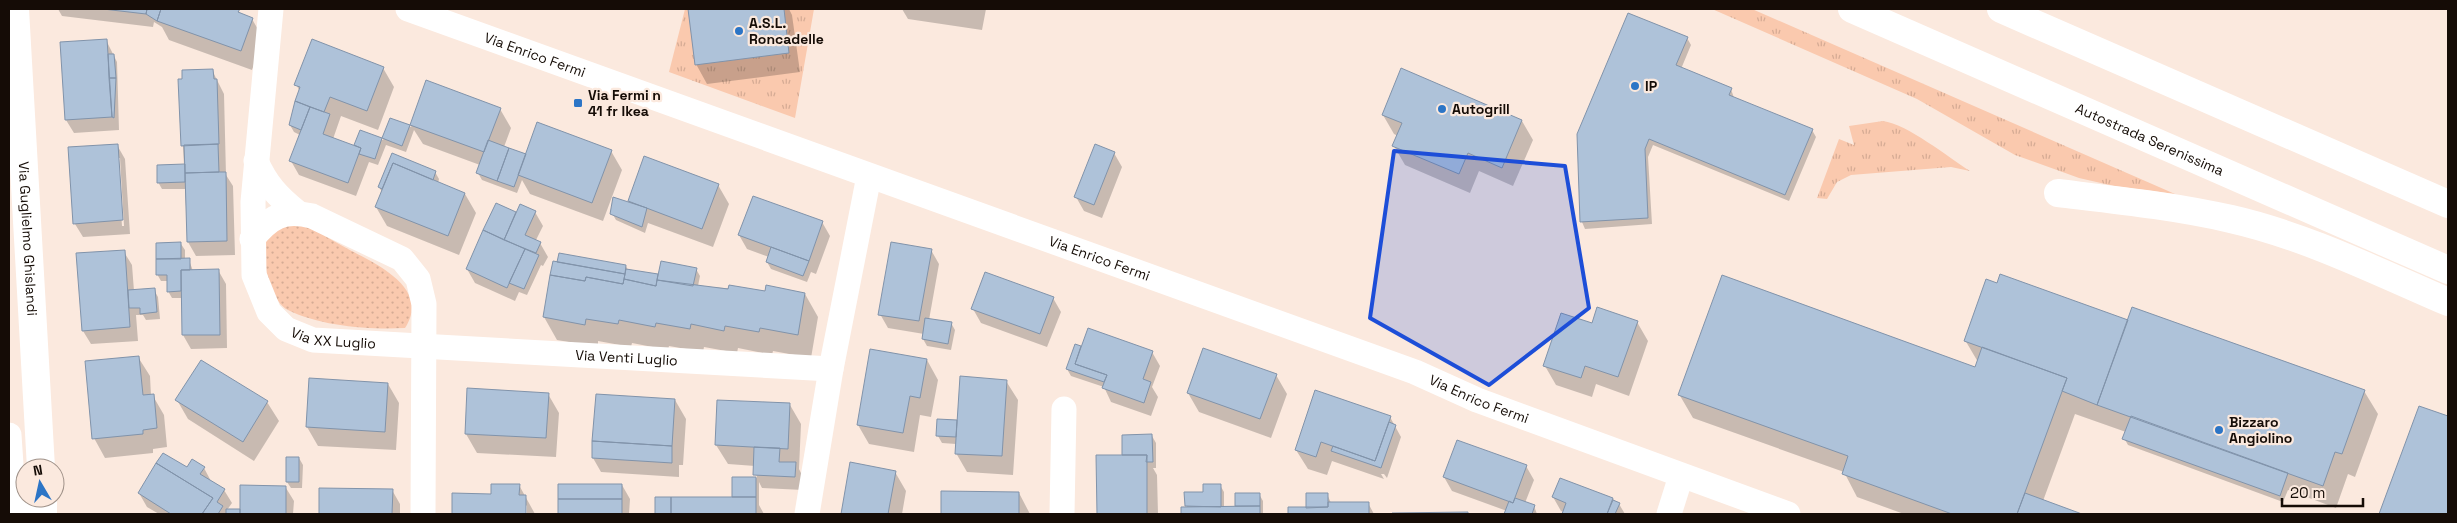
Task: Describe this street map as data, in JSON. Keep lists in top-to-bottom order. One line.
{"streets":{"main road":["Autostrada Serenissima","Via Guglielmo Ghislandi"],"street":["Via Enrico Fermi","Via XX Luglio","Via Venti Luglio"]},"crossings":[["Via XX Luglio","Via Venti Luglio"]],"places":{"other":["A.S.L. Roncadelle","IP","Autogrill","Bizzaro Angiolino"],"transit":["Via Fermi n 41 fr Ikea"]},"scale_bar":"20 m","north":"top"}
